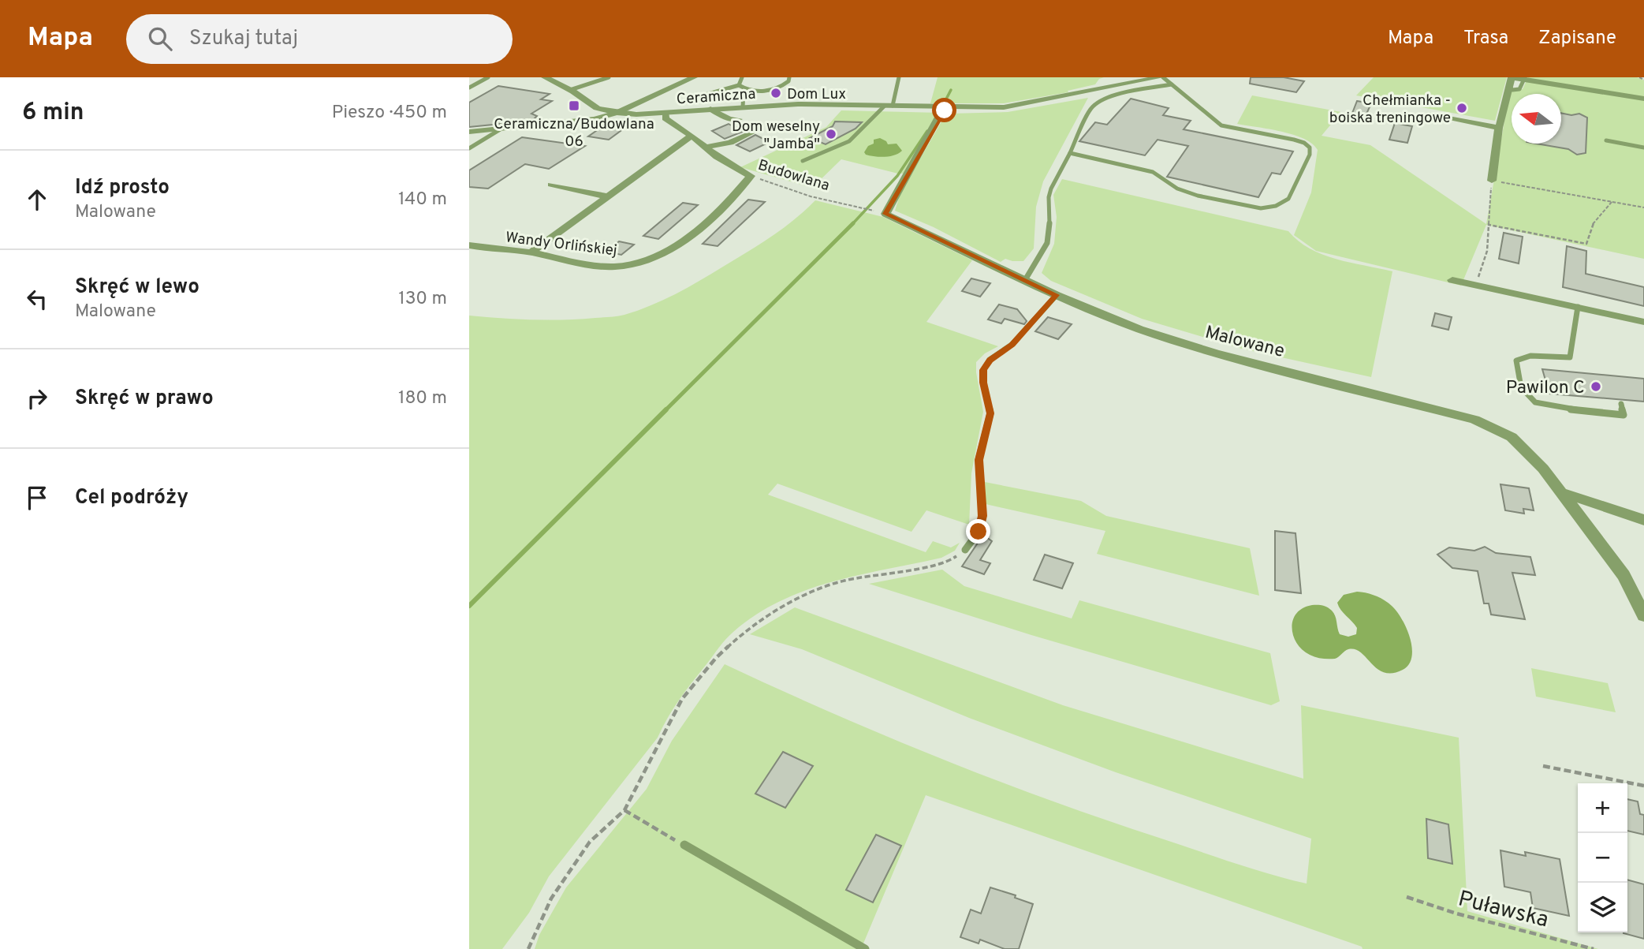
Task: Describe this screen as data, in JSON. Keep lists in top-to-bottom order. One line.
{"streets":{"street":["Ceramiczna","Budowlana","Wandy Orlińskiej","Malowane"],"path":["Puławska"]},"crossings":[["Ceramiczna","Budowlana"],["Ceramiczna","Malowane"],["Budowlana","Wandy Orlińskiej"]],"places":{"other":["Dom Lux","Chełmianka - boiska treningowe","Dom weselny \"Jamba\"","Pawilon C"],"transit":["Ceramiczna/Budowlana 06"]},"north":"left","page":{"header":"Mapa","search":"Szukaj tutaj","nav":["Mapa","Trasa","Zapisane"],"heading":["6 min","Pieszo · 450 m"],"list":[["Idź prosto","Malowane","140 m"],["Skręć w lewo","Malowane","130 m"],["Skręć w prawo","180 m"],"Cel podróży"],"map_buttons":["+","−"]}}
